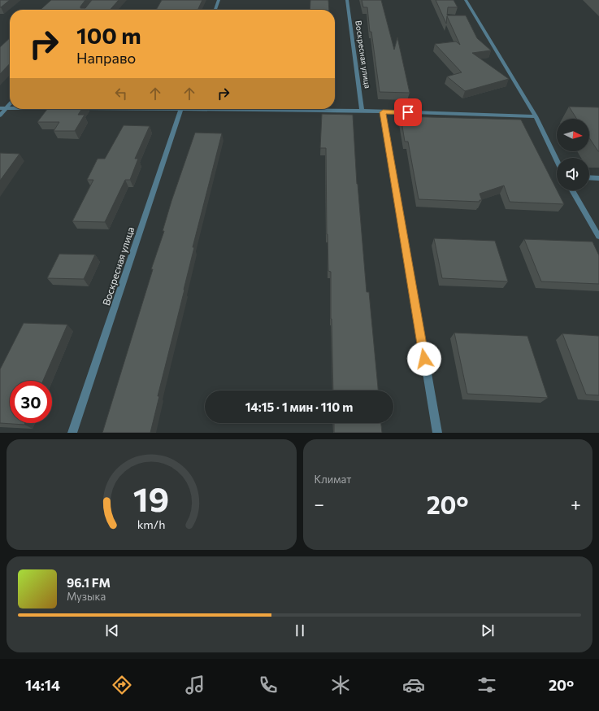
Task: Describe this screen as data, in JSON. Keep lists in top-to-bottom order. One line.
{"streets":{"street":["Воскресная улица"]},"north":"right","page":{"turn":["100 m","Направо"],"limit":"30","trip":"14:15 · 1 мин · 110 m","tile":"Климат","heat":["−","20°","+"],"song":["96.1 FM","Музыка"],"tabs":["14:14","20°"],"gauge":["19","km/h"]}}
